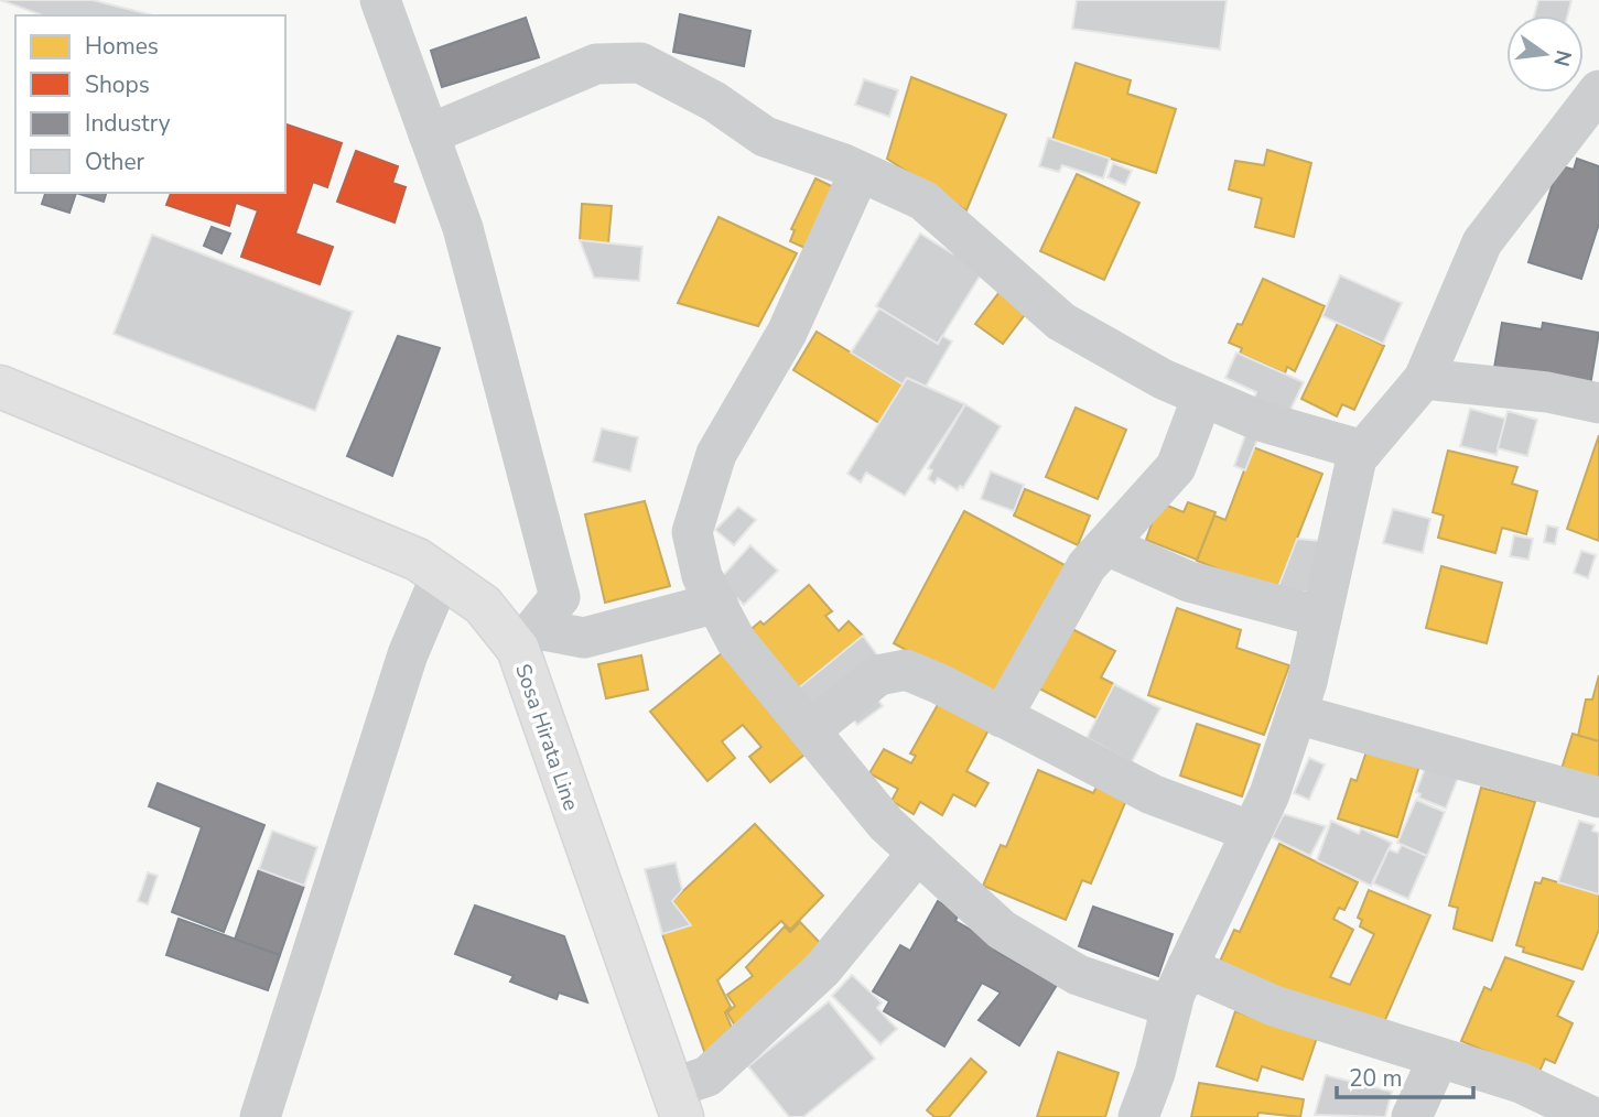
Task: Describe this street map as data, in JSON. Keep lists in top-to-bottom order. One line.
{"streets":{"main road":["Sosa Hirata Line"]},"legend":["Homes","Shops","Industry","Other"],"scale_bar":"20 m","north":"right"}
